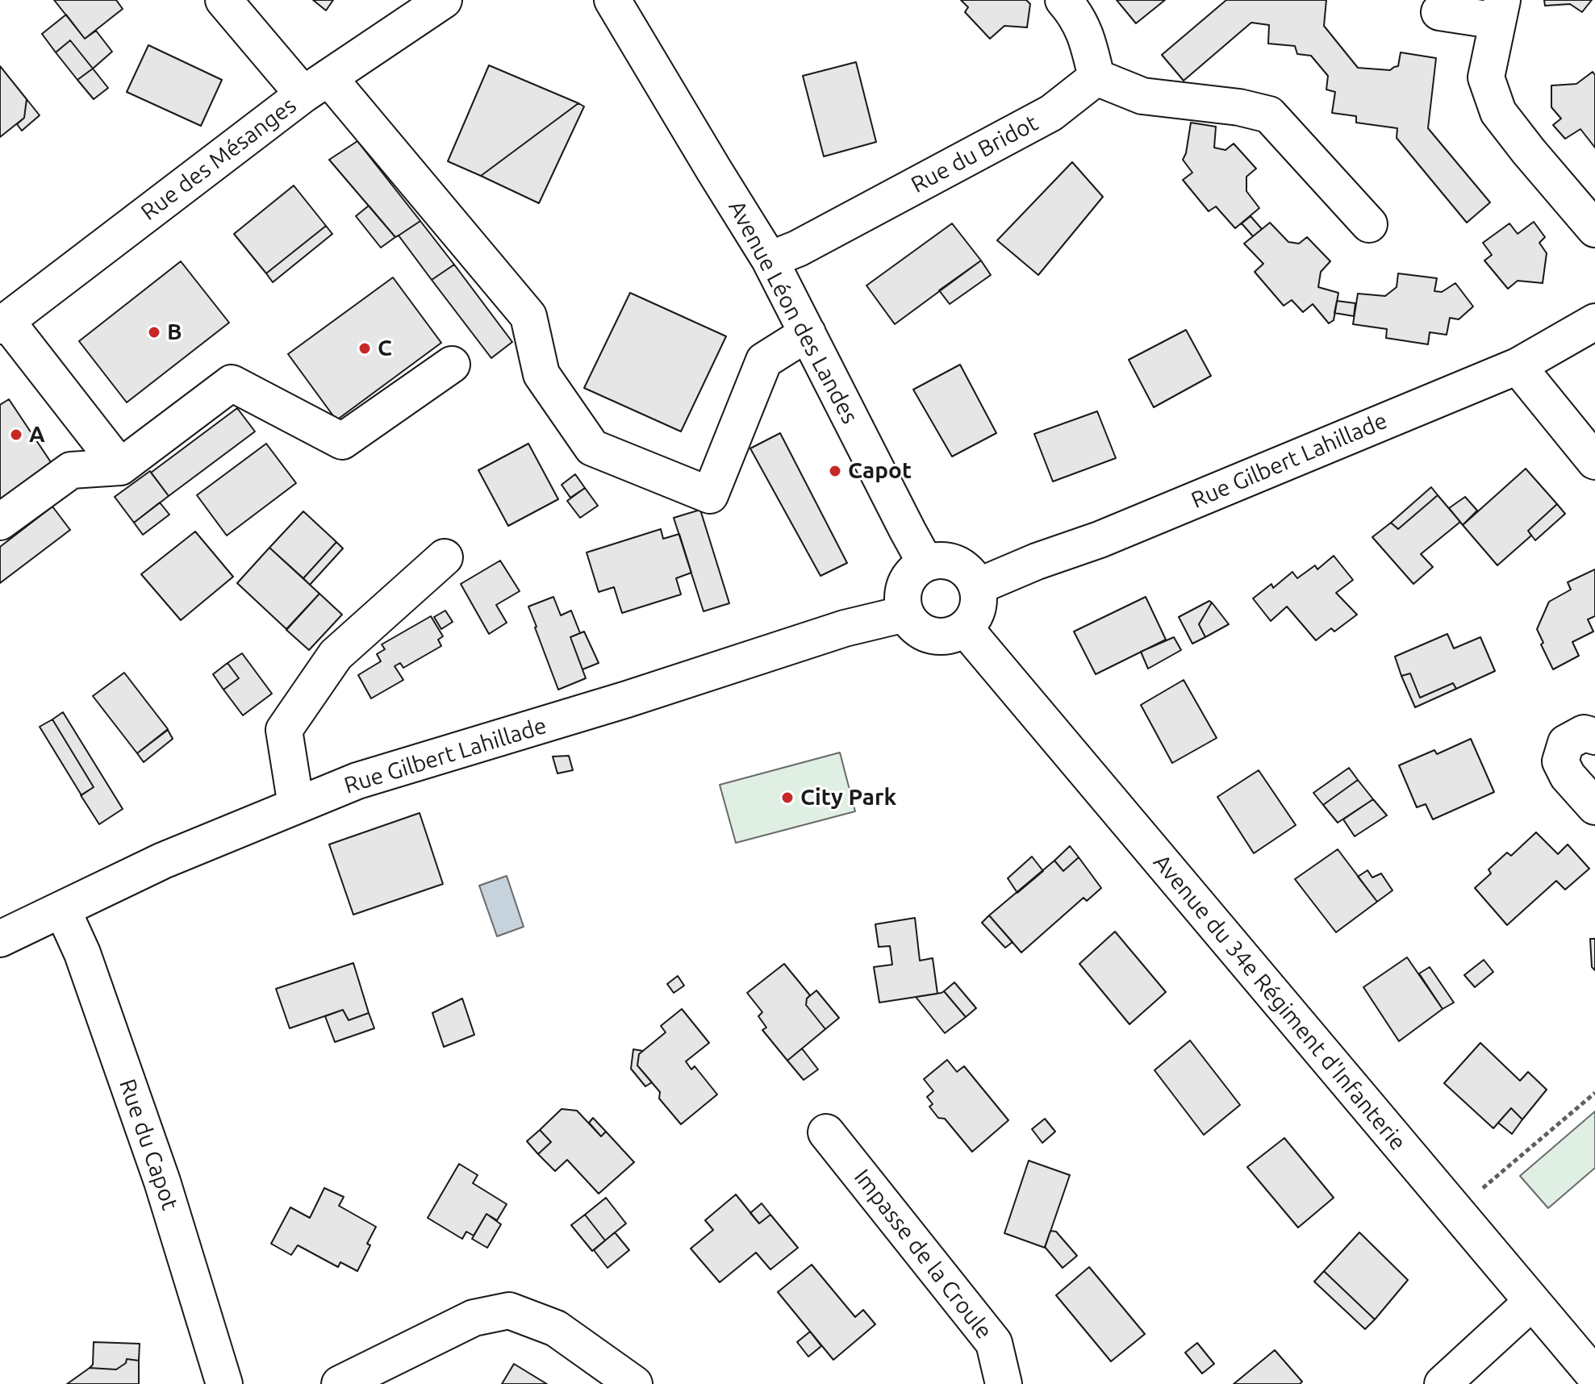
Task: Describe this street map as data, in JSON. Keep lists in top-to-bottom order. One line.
{"streets":{"street":["Rue du Bridot","Rue des Mésanges","Avenue Léon des Landes","Rue Gilbert Lahillade","Avenue du 34e Régiment d'Infanterie","Rue du Capot","Impasse de la Croule"]},"crossings":[["Rue du Bridot","Avenue Léon des Landes"],["Avenue Léon des Landes","Rue Gilbert Lahillade"],["Avenue Léon des Landes","Avenue du 34e Régiment d'Infanterie"],["Rue Gilbert Lahillade","Avenue du 34e Régiment d'Infanterie"],["Rue Gilbert Lahillade","Rue du Capot"]],"places":["B","C","A","Capot","City Park"]}
